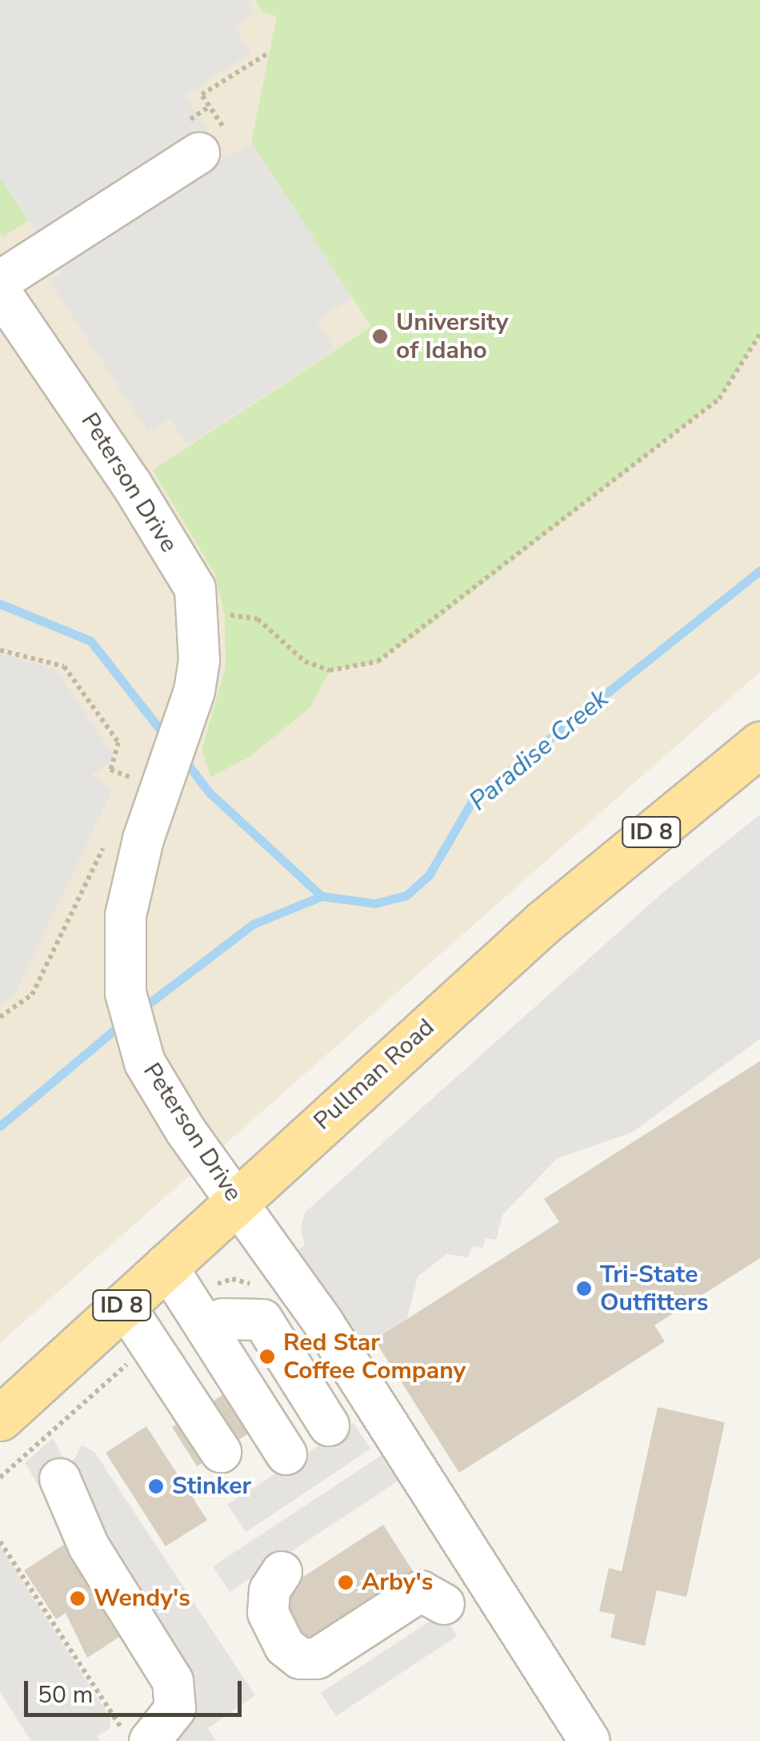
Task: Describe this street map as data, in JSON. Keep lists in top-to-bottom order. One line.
{"streets":{"main road":["ID 8","Pullman Road"],"street":["Peterson Drive"]},"crossings":[["Peterson Drive","Pullman Road"]],"water":["Paradise Creek"],"places":["University of Idaho","Tri-State Outfitters","Red Star Coffee Company","Stinker","Arby's","Wendy's"],"scale_bar":"50 m"}
